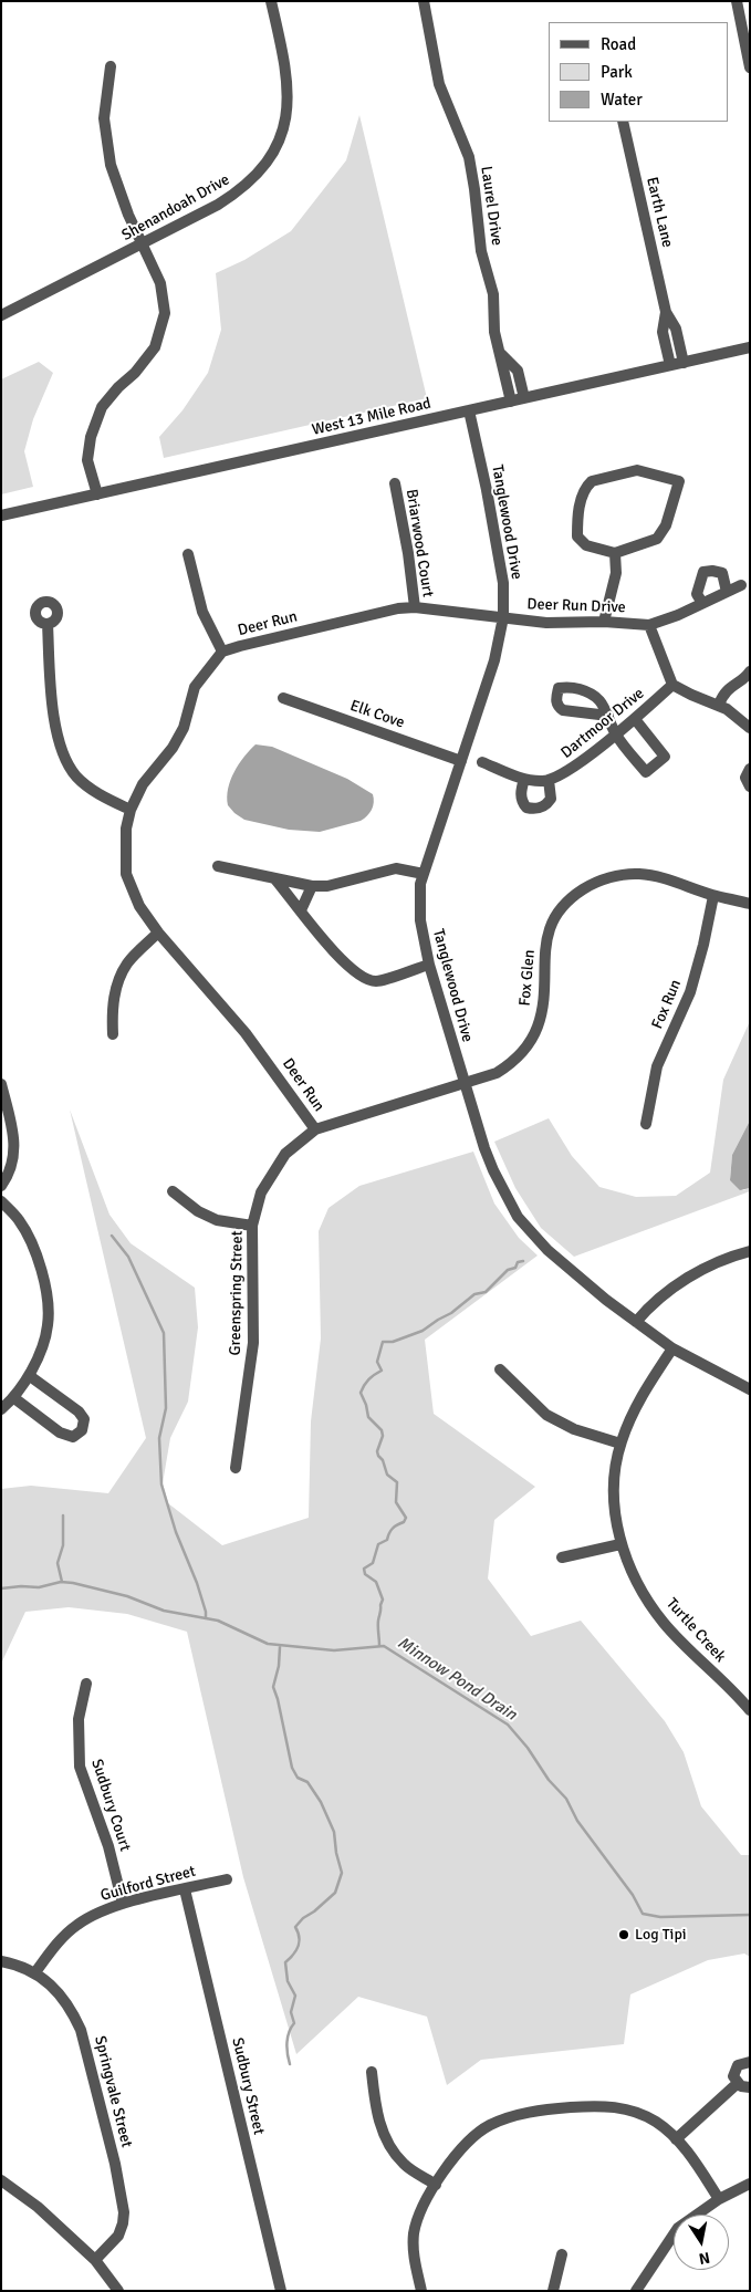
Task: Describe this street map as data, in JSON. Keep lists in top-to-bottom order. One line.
{"streets":{"street":["Laurel Drive","Shenandoah Drive","Earth Lane","West 13 Mile Road","Tanglewood Drive","Briarwood Court","Deer Run Drive","Deer Run","Elk Cove","Dartmoor Drive","Fox Glen","Fox Run","Greenspring Street","Turtle Creek","Sudbury Court","Guilford Street","Sudbury Street","Springvale Street"]},"crossings":[["Laurel Drive","West 13 Mile Road"],["Earth Lane","West 13 Mile Road"],["West 13 Mile Road","Tanglewood Drive"],["Tanglewood Drive","Deer Run Drive"],["Tanglewood Drive","Deer Run"],["Tanglewood Drive","Elk Cove"],["Tanglewood Drive","Fox Glen"],["Tanglewood Drive","Greenspring Street"],["Tanglewood Drive","Turtle Creek"],["Briarwood Court","Deer Run"],["Deer Run Drive","Deer Run"],["Deer Run","Greenspring Street"],["Fox Glen","Fox Run"],["Fox Glen","Greenspring Street"],["Sudbury Court","Guilford Street"],["Guilford Street","Sudbury Street"],["Guilford Street","Springvale Street"]],"water":["Minnow Pond Drain"],"places":["Log Tipi"],"legend":["Road","Park","Water"],"north":"bottom"}
